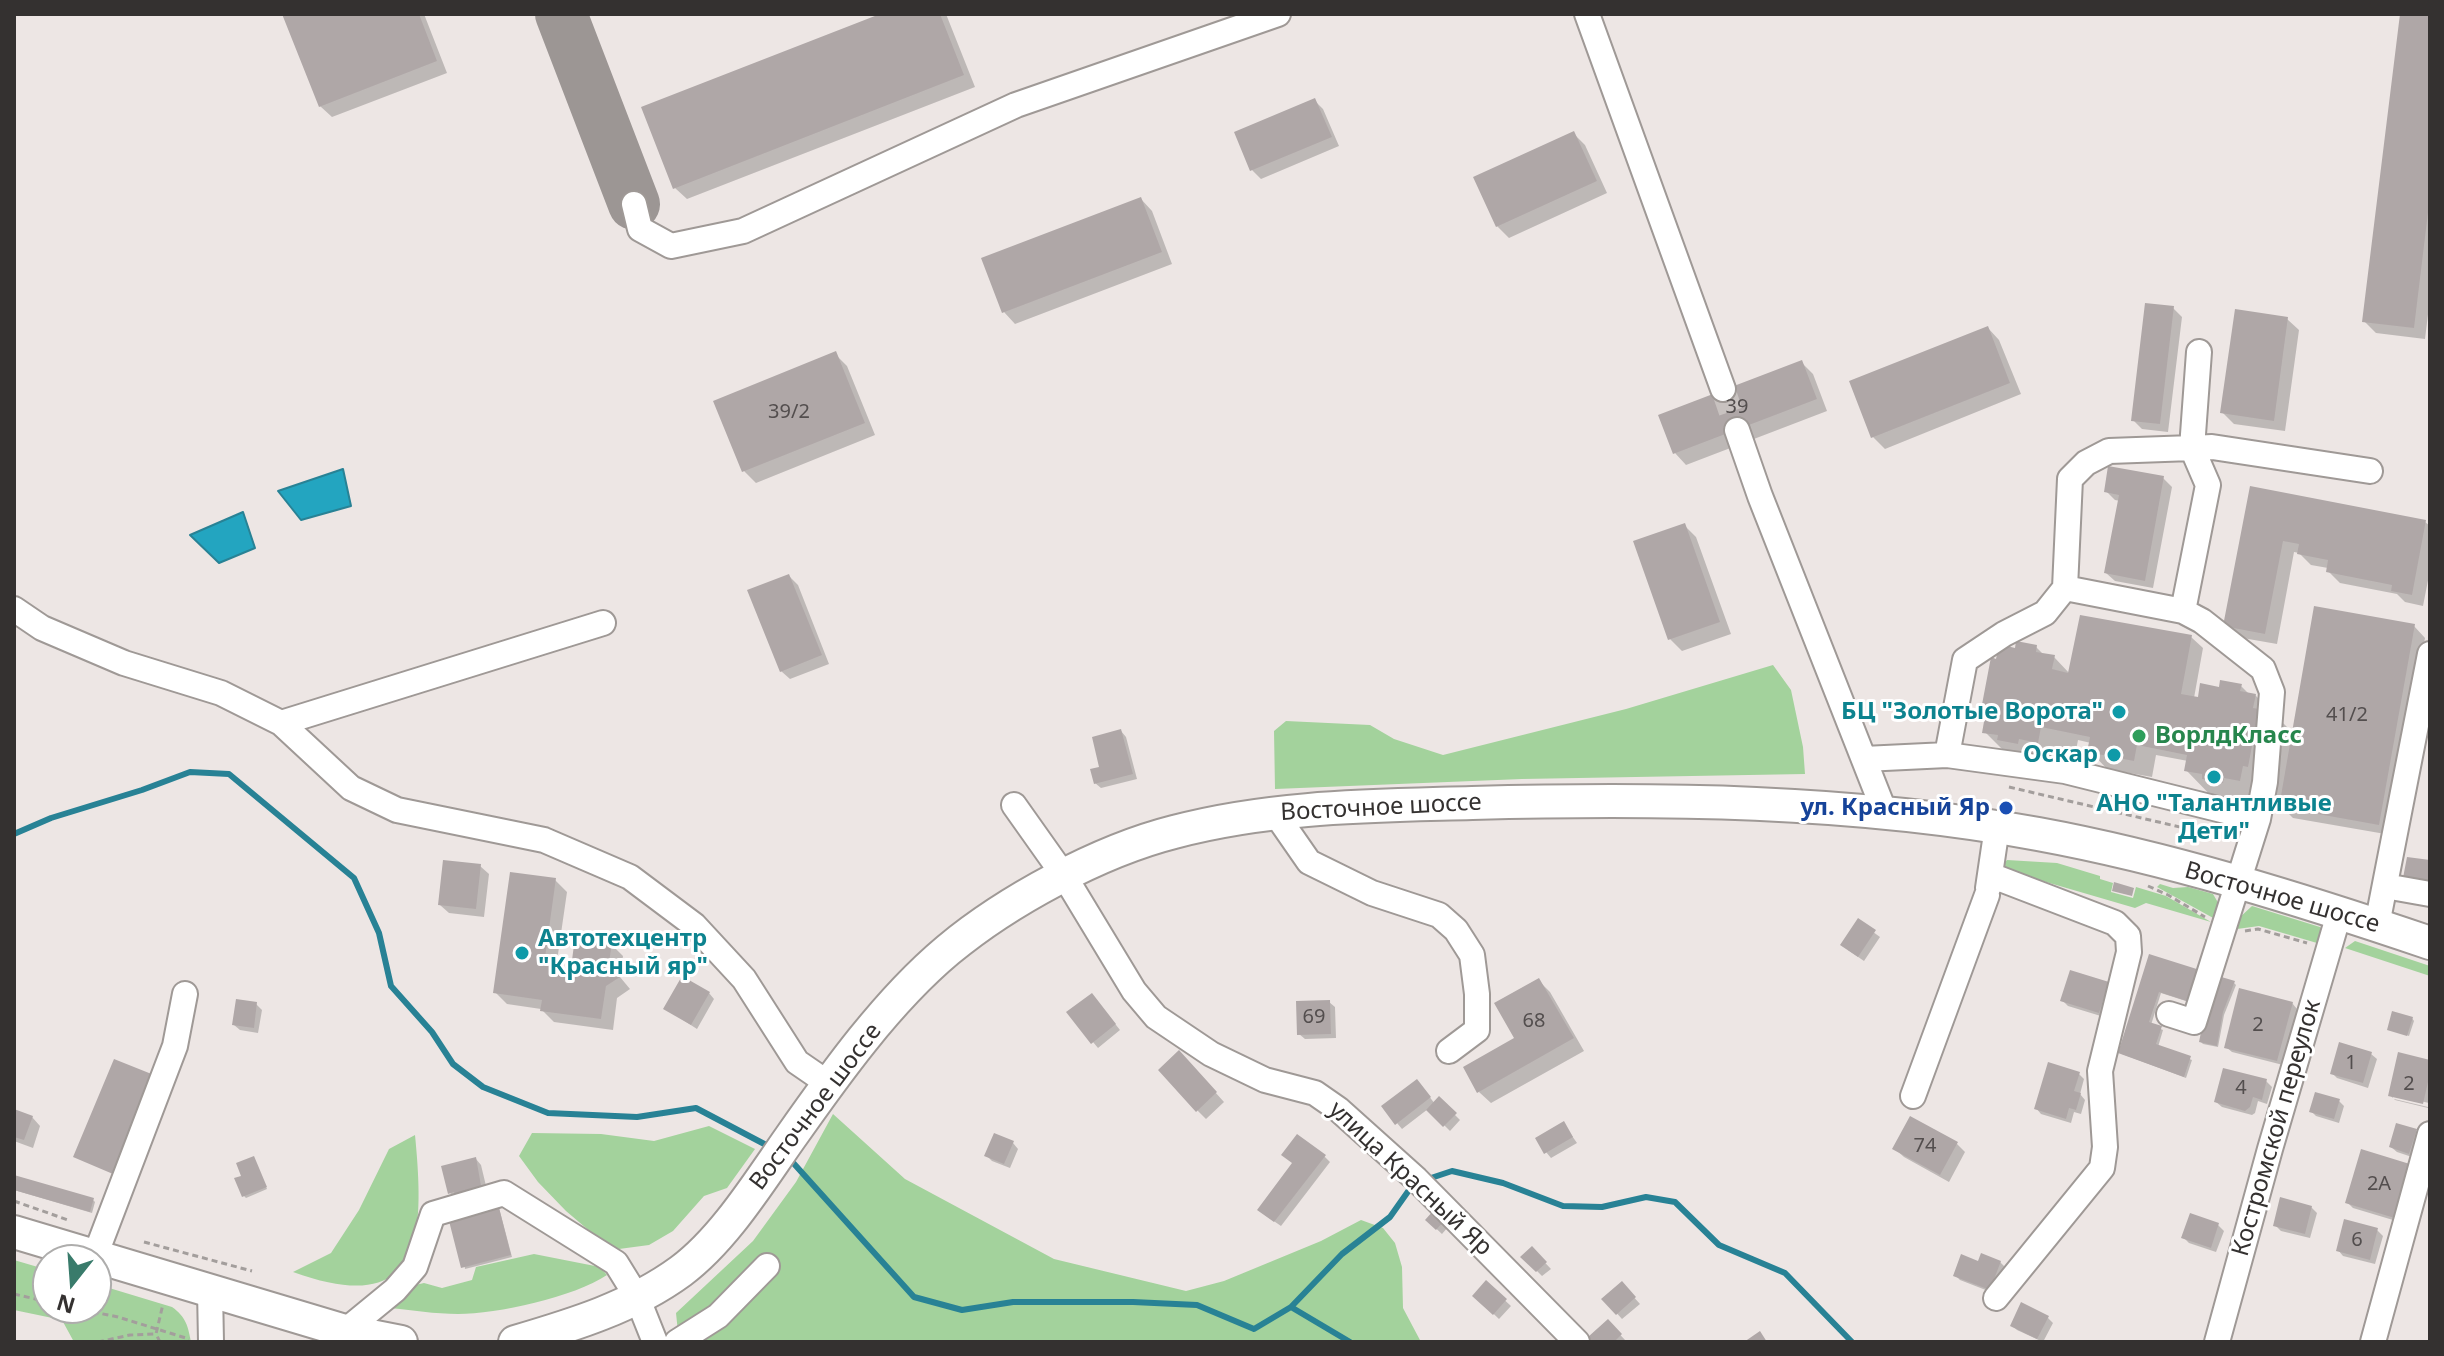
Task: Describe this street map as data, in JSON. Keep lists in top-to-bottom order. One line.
{"streets":{"main road":["Восточное шоссе"],"street":["Костромской переулок","улица Красный Яр"]},"crossings":[["Восточное шоссе","Костромской переулок"],["Восточное шоссе","улица Красный Яр"]],"places":["БЦ \"Золотые Ворота\"","ВорлдКласс","Оскар","АНО \"Талантливые Дети\"","ул. Красный Яр","Автотехцентр \"Красный яр\""],"house_numbers":["39","39/2","41/2","69","68","2","1","2","4","74","2А","6"],"north":"bottom"}
